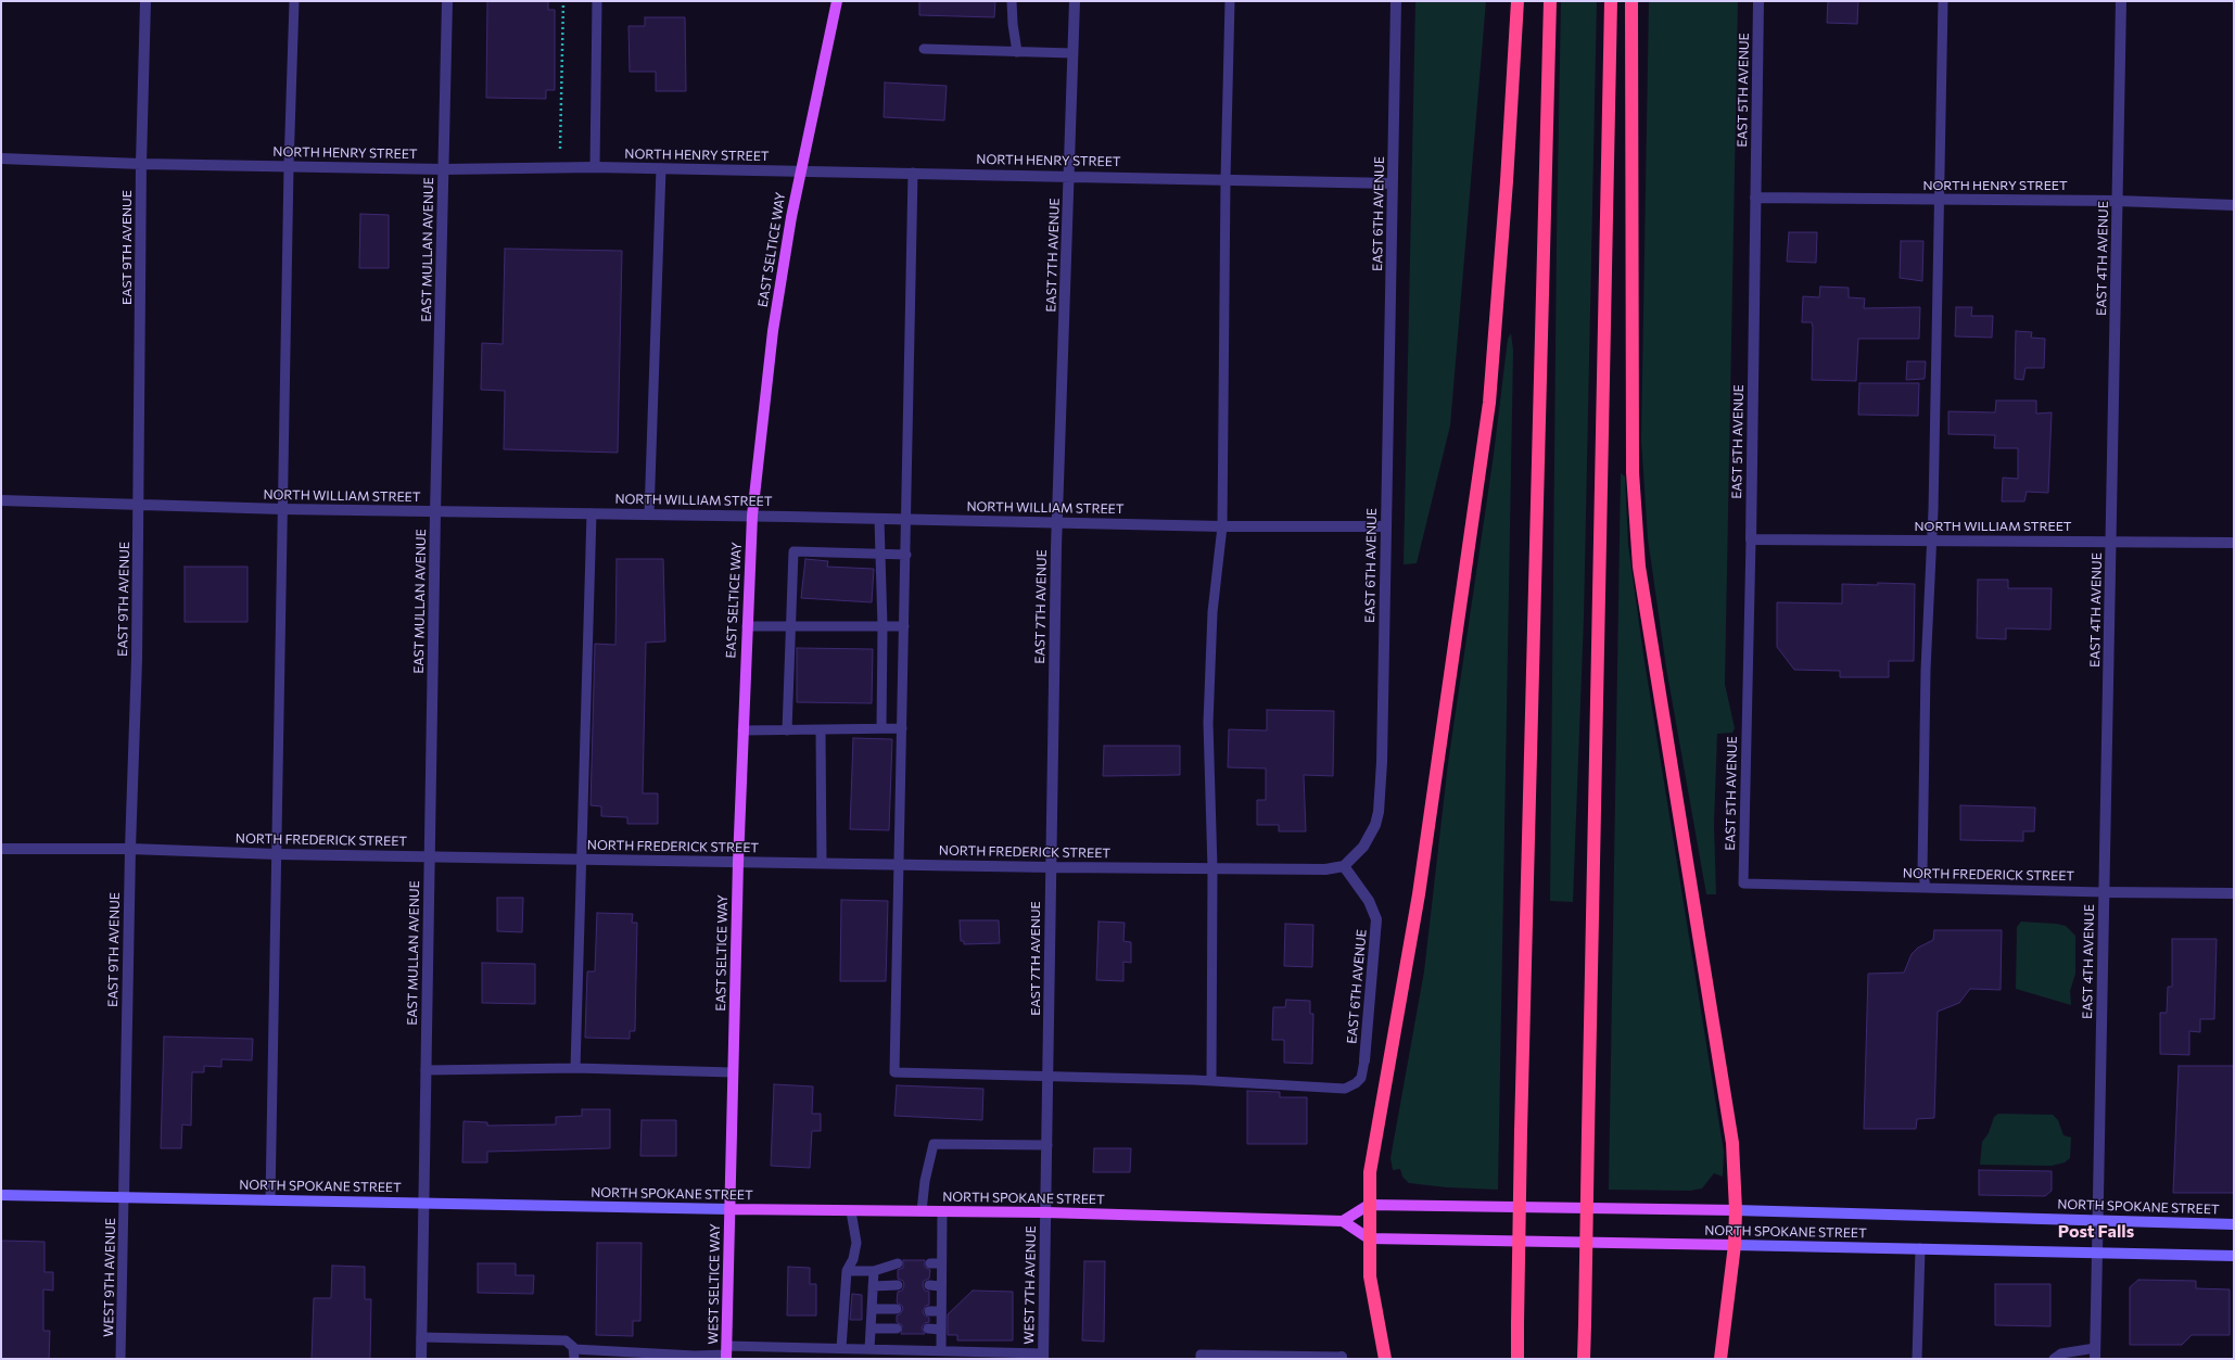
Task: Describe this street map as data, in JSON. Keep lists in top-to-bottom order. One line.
{"streets":{"main road":["EAST SELTICE WAY","NORTH SPOKANE STREET","WEST SELTICE WAY"],"street":["EAST 5TH AVENUE","NORTH HENRY STREET","EAST 6TH AVENUE","EAST 9TH AVENUE","EAST MULLAN AVENUE","EAST 7TH AVENUE","EAST 4TH AVENUE","NORTH WILLIAM STREET","NORTH FREDERICK STREET","WEST 7TH AVENUE"],"lane":["WEST 9TH AVENUE"]},"crossings":[["EAST 5TH AVENUE","NORTH HENRY STREET"],["EAST 5TH AVENUE","NORTH WILLIAM STREET"],["EAST 5TH AVENUE","NORTH FREDERICK STREET"],["NORTH HENRY STREET","EAST 6TH AVENUE"],["NORTH HENRY STREET","EAST 9TH AVENUE"],["NORTH HENRY STREET","EAST MULLAN AVENUE"],["NORTH HENRY STREET","EAST SELTICE WAY"],["NORTH HENRY STREET","EAST 7TH AVENUE"],["NORTH HENRY STREET","EAST 4TH AVENUE"],["EAST 6TH AVENUE","EAST 7TH AVENUE"],["EAST 6TH AVENUE","NORTH WILLIAM STREET"],["EAST 6TH AVENUE","NORTH FREDERICK STREET"],["EAST 9TH AVENUE","NORTH WILLIAM STREET"],["EAST 9TH AVENUE","NORTH FREDERICK STREET"],["EAST 9TH AVENUE","NORTH SPOKANE STREET"],["EAST 9TH AVENUE","WEST 9TH AVENUE"],["EAST MULLAN AVENUE","NORTH WILLIAM STREET"],["EAST MULLAN AVENUE","NORTH FREDERICK STREET"],["EAST MULLAN AVENUE","NORTH SPOKANE STREET"],["EAST SELTICE WAY","NORTH WILLIAM STREET"],["EAST SELTICE WAY","NORTH FREDERICK STREET"],["EAST SELTICE WAY","NORTH SPOKANE STREET"],["EAST SELTICE WAY","WEST SELTICE WAY"],["EAST 7TH AVENUE","NORTH WILLIAM STREET"],["EAST 7TH AVENUE","NORTH FREDERICK STREET"],["EAST 7TH AVENUE","NORTH SPOKANE STREET"],["EAST 7TH AVENUE","WEST 7TH AVENUE"],["EAST 4TH AVENUE","NORTH WILLIAM STREET"],["EAST 4TH AVENUE","NORTH FREDERICK STREET"],["EAST 4TH AVENUE","NORTH SPOKANE STREET"],["NORTH SPOKANE STREET","WEST 9TH AVENUE"],["NORTH SPOKANE STREET","WEST SELTICE WAY"],["NORTH SPOKANE STREET","WEST 7TH AVENUE"]],"districts":["Post Falls"]}
